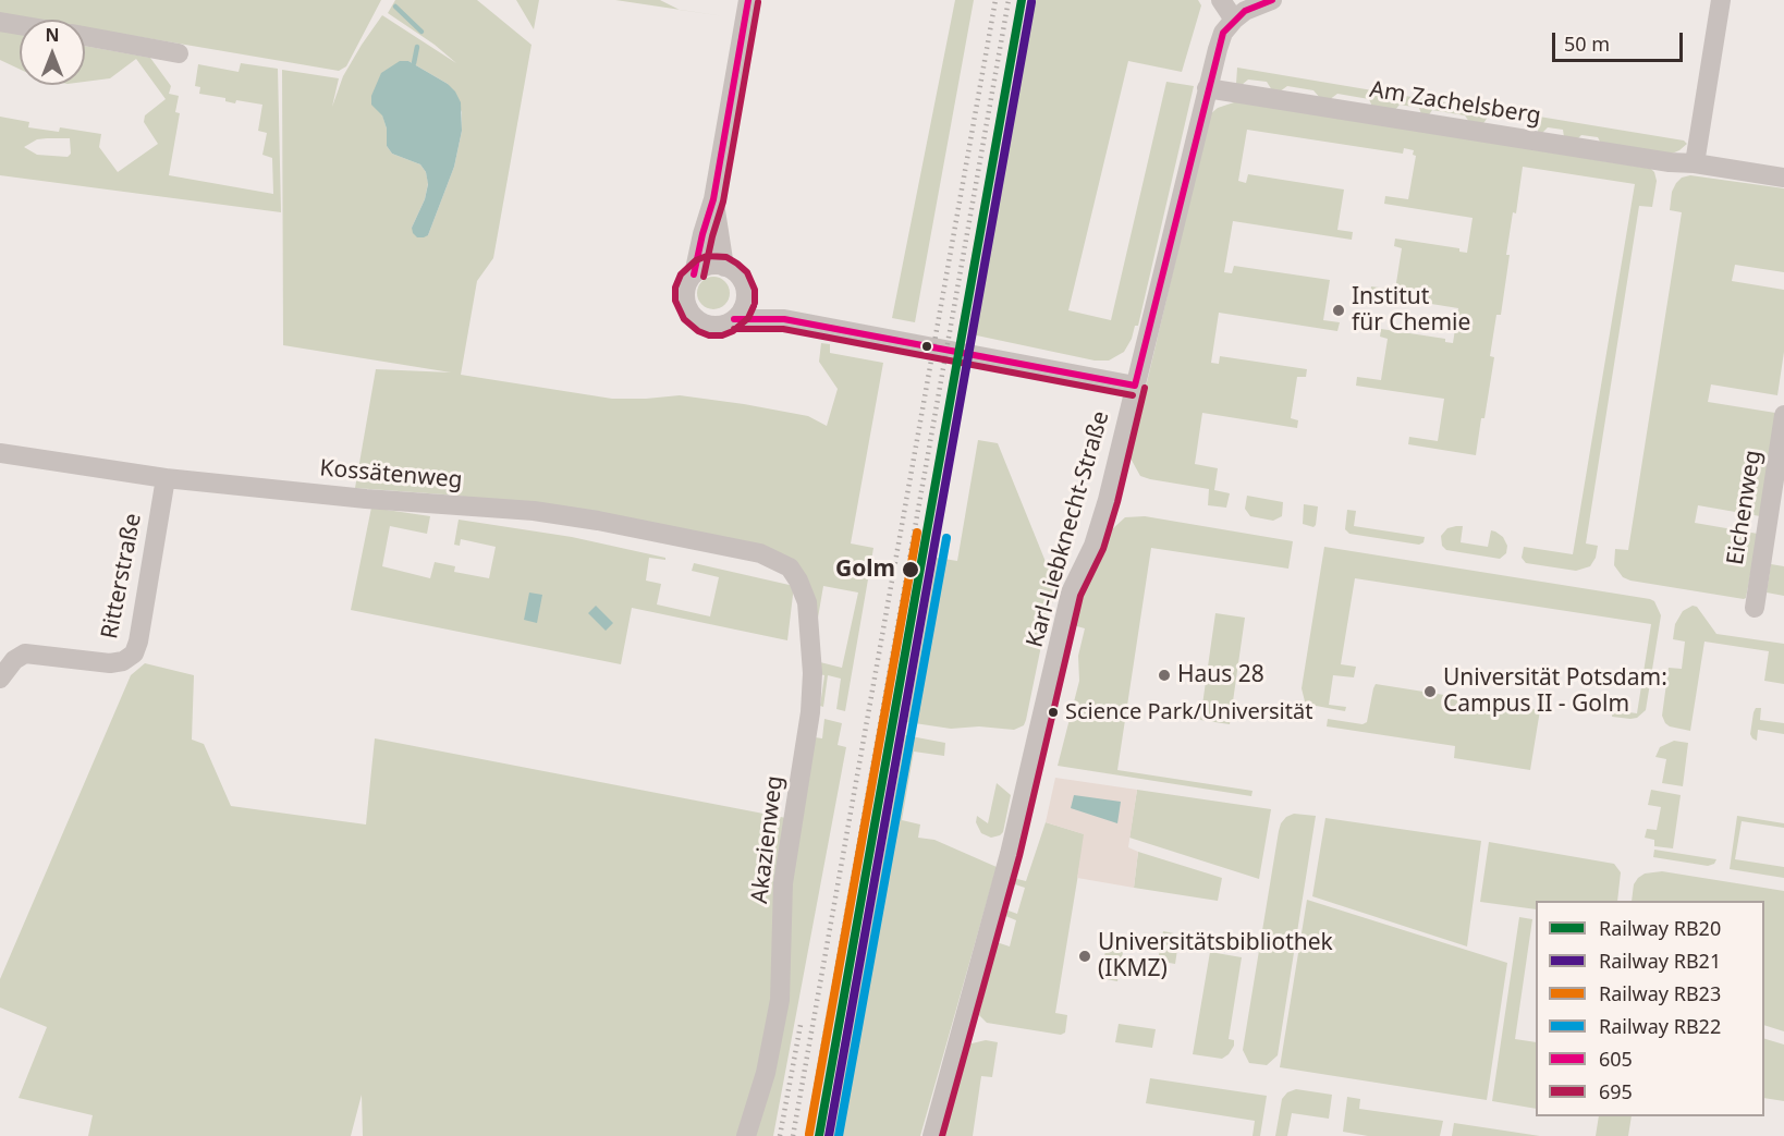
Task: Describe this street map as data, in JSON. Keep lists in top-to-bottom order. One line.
{"streets":{"street":["Am Zachelsberg","Kossätenweg","Eichenweg","Karl-Liebknecht-Straße","Ritterstraße","Akazienweg"]},"crossings":[["Am Zachelsberg","Karl-Liebknecht-Straße"],["Kossätenweg","Ritterstraße"],["Kossätenweg","Akazienweg"]],"places":["Institut für Chemie","Golm","Haus 28","Universität Potsdam: Campus II - Golm","Science Park/Universität","Universitätsbibliothek (IKMZ)"],"lines":["rail line RB20","transit line 605","rail line RB21","transit line 695","rail line RB23","rail line RB22"],"legend":["Railway RB20","Railway RB21","Railway RB23","Railway RB22","605","695"],"scale_bar":"50 m","north":"top"}
